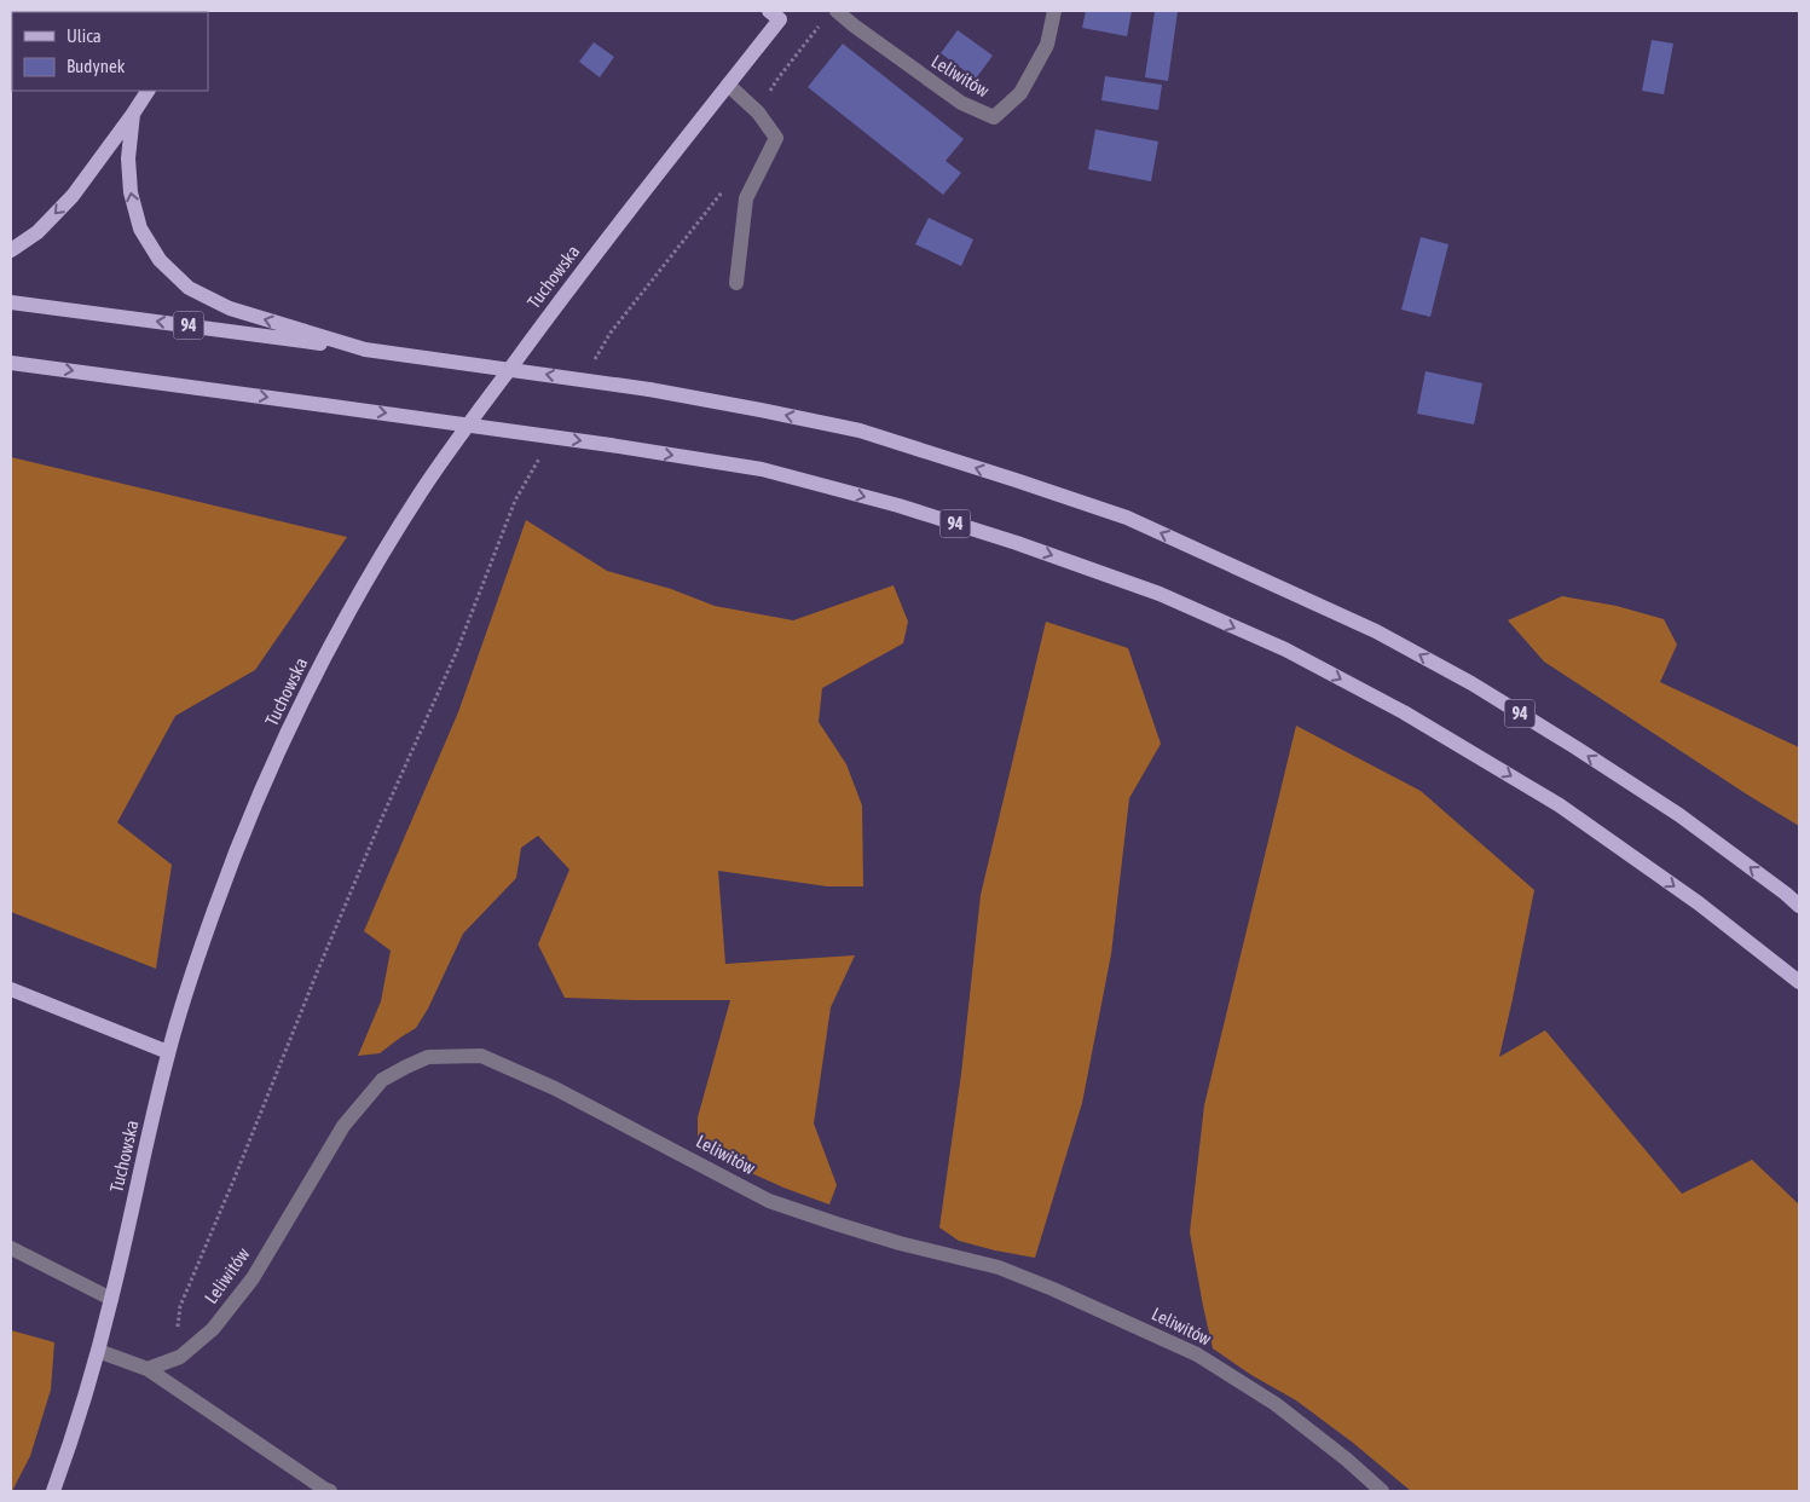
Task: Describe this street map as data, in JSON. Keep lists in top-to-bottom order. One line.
{"streets":{"main road":["Tuchowska","94"],"street":["Leliwitów"]},"legend":["Ulica","Budynek"]}
